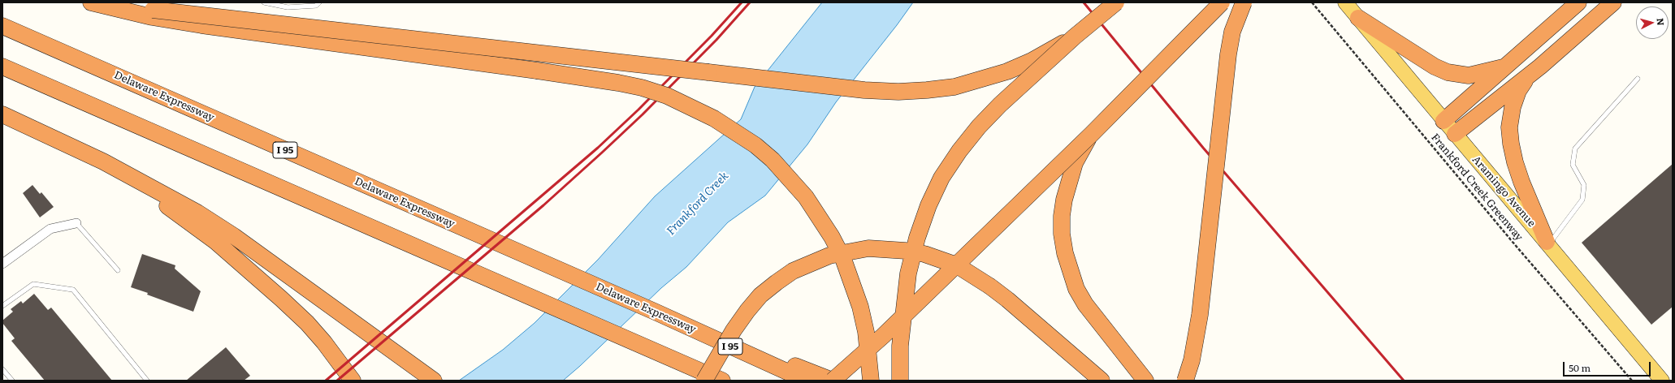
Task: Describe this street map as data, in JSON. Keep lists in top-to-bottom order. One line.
{"streets":{"highway":["Delaware Expressway","I 95"],"main road":["Aramingo Avenue"],"path":["Frankford Creek Greenway"]},"water":["Frankford Creek"],"scale_bar":"50 m","north":"right"}
